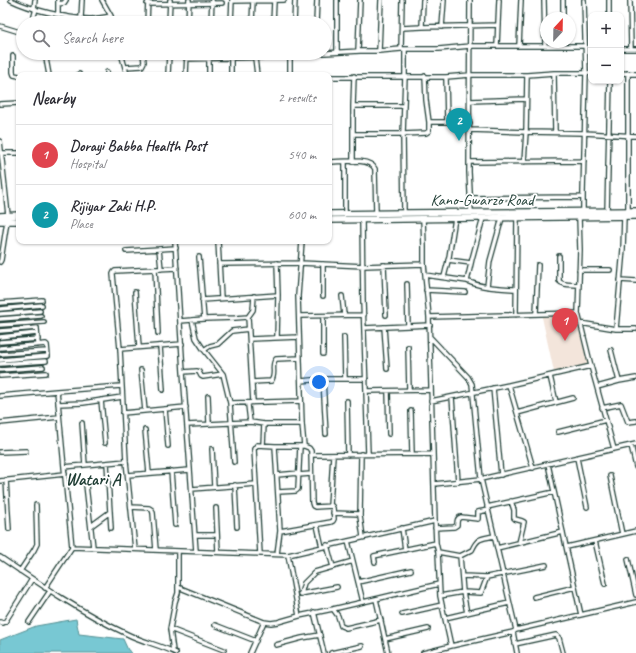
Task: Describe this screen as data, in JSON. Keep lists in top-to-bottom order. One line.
{"streets":{"main road":["Kano-Gwarzo Road"]},"districts":["Watari A"],"north":"top","page":{"map_buttons":["+","−"],"search":"Search here","heading":["Nearby","2 results"],"pins":["2","1"],"list":[{"mark":"1","name":"Dorayi Babba Health Post","note":"Hospital","value":"540 m"},{"mark":"2","name":"Rijiyar Zaki H.P.","note":"Place","value":"600 m"}]}}
